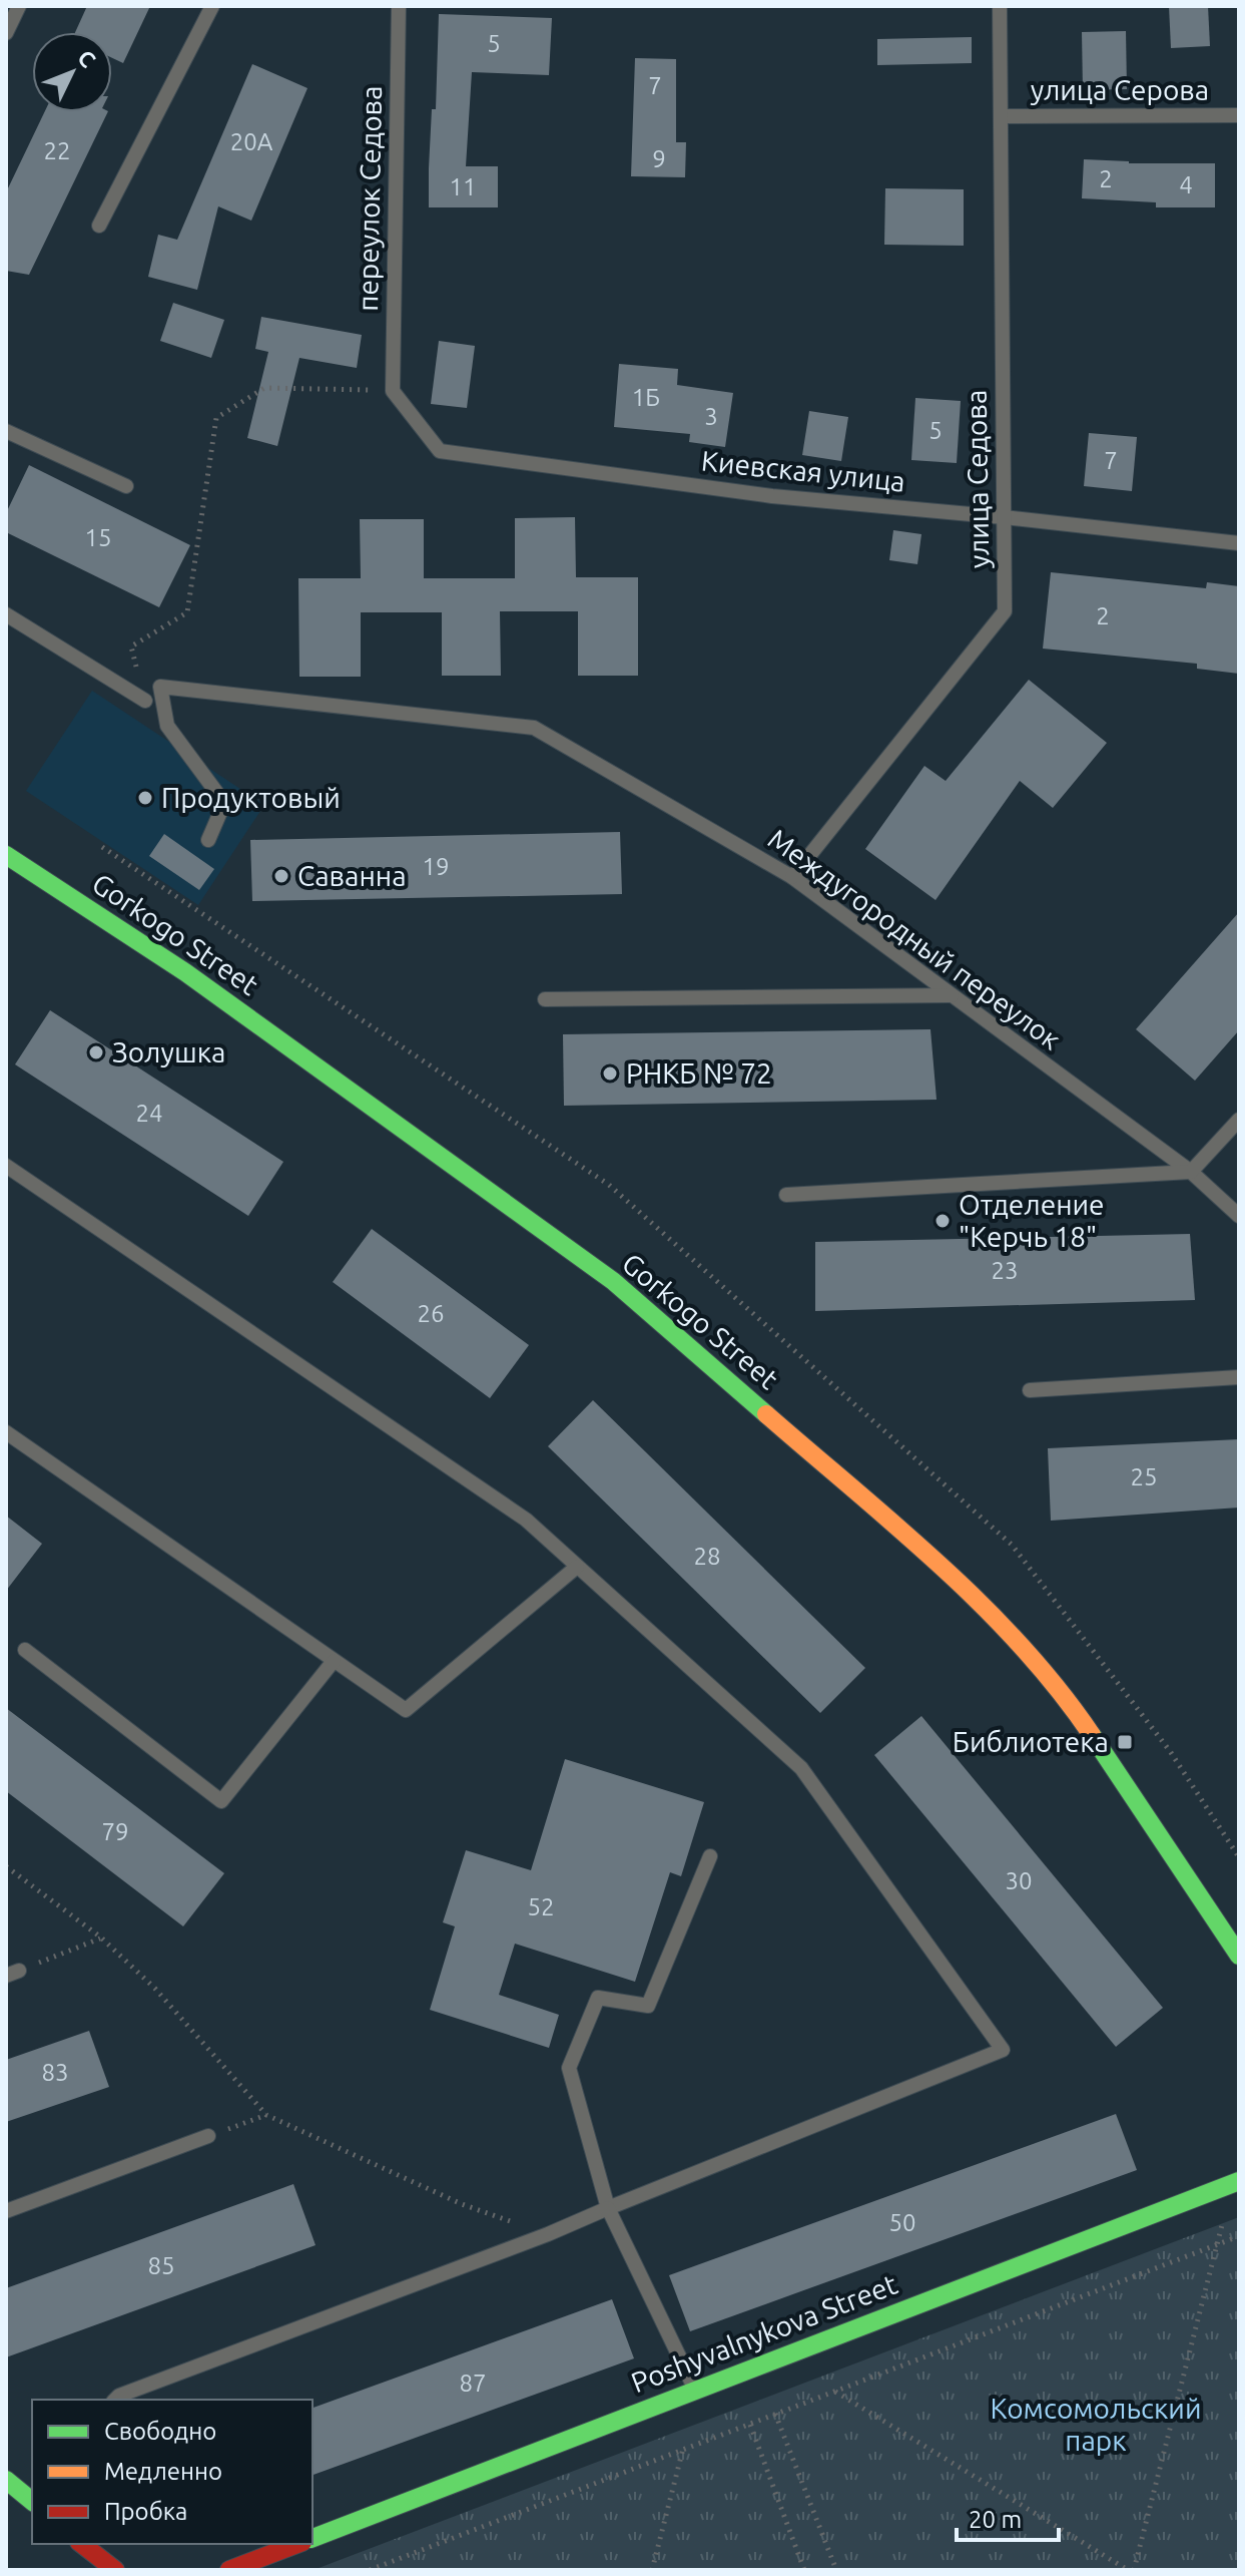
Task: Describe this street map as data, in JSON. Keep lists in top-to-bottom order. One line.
{"streets":{"main road":["Gorkogo Street","Poshyvalnykova Street"],"lane":["улица Серова","переулок Седова","Киевская улица","улица Седова","Междугородный переулок"]},"crossings":[["улица Серова","улица Седова"],["переулок Седова","Киевская улица"],["Киевская улица","улица Седова"],["улица Седова","Междугородный переулок"]],"parks":["Комсомольский парк"],"places":{"other":["Продуктовый","Саванна","Золушка","РНКБ № 72","Отделение \"Керчь 18\""],"transit":["Библиотека"]},"house_numbers":["5","7","20А","22","9","2","4","11","1Б","3","5","7","15","2","19","24","23","26","25","28","79","30","52","83","50","85","87"],"legend":["Свободно","Медленно","Пробка"],"scale_bar":"20 m","north":"top right"}
